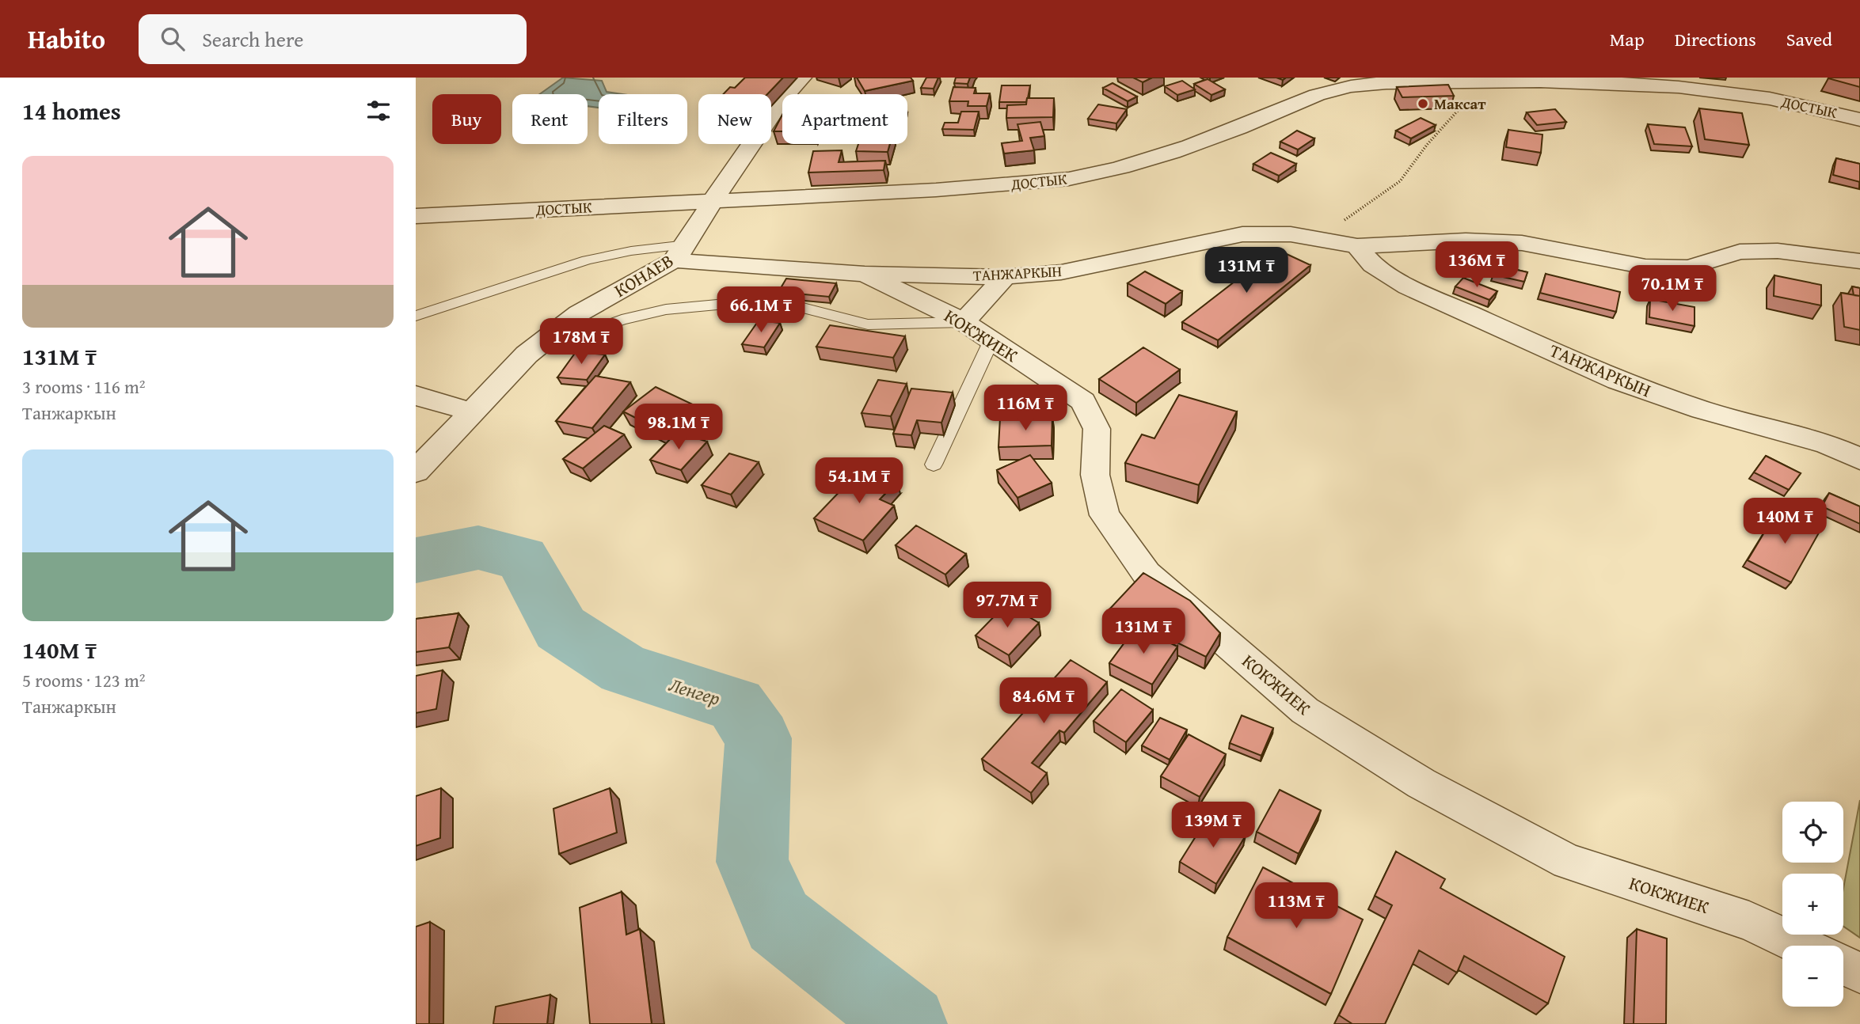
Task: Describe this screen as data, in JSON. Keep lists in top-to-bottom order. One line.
{"streets":{"street":["ДОСТЫК","ТАНЖАРКЫН","КОНАЕВ","КОКЖИЕК"]},"crossings":[["ДОСТЫК","КОНАЕВ"],["ТАНЖАРКЫН","КОНАЕВ"],["ТАНЖАРКЫН","КОКЖИЕК"]],"water":["Ленгер"],"places":["Максат"],"page":{"header":"Habito","search":"Search here","nav":["Map","Directions","Saved"],"heading":"14 homes","chip":["Buy","Rent","Filters","New","Apartment"],"list":[{"name":"131M ₸","note":"3 rooms · 116 m² · Танжаркын"},{"name":"140M ₸","note":"5 rooms · 123 m² · Танжаркын"}],"price":["136M ₸","131M ₸","70.1M ₸","66.1M ₸","178M ₸","116M ₸","98.1M ₸","54.1M ₸","140M ₸","97.7M ₸","131M ₸","84.6M ₸","139M ₸","113M ₸"],"map_buttons":["+","−"]}}
